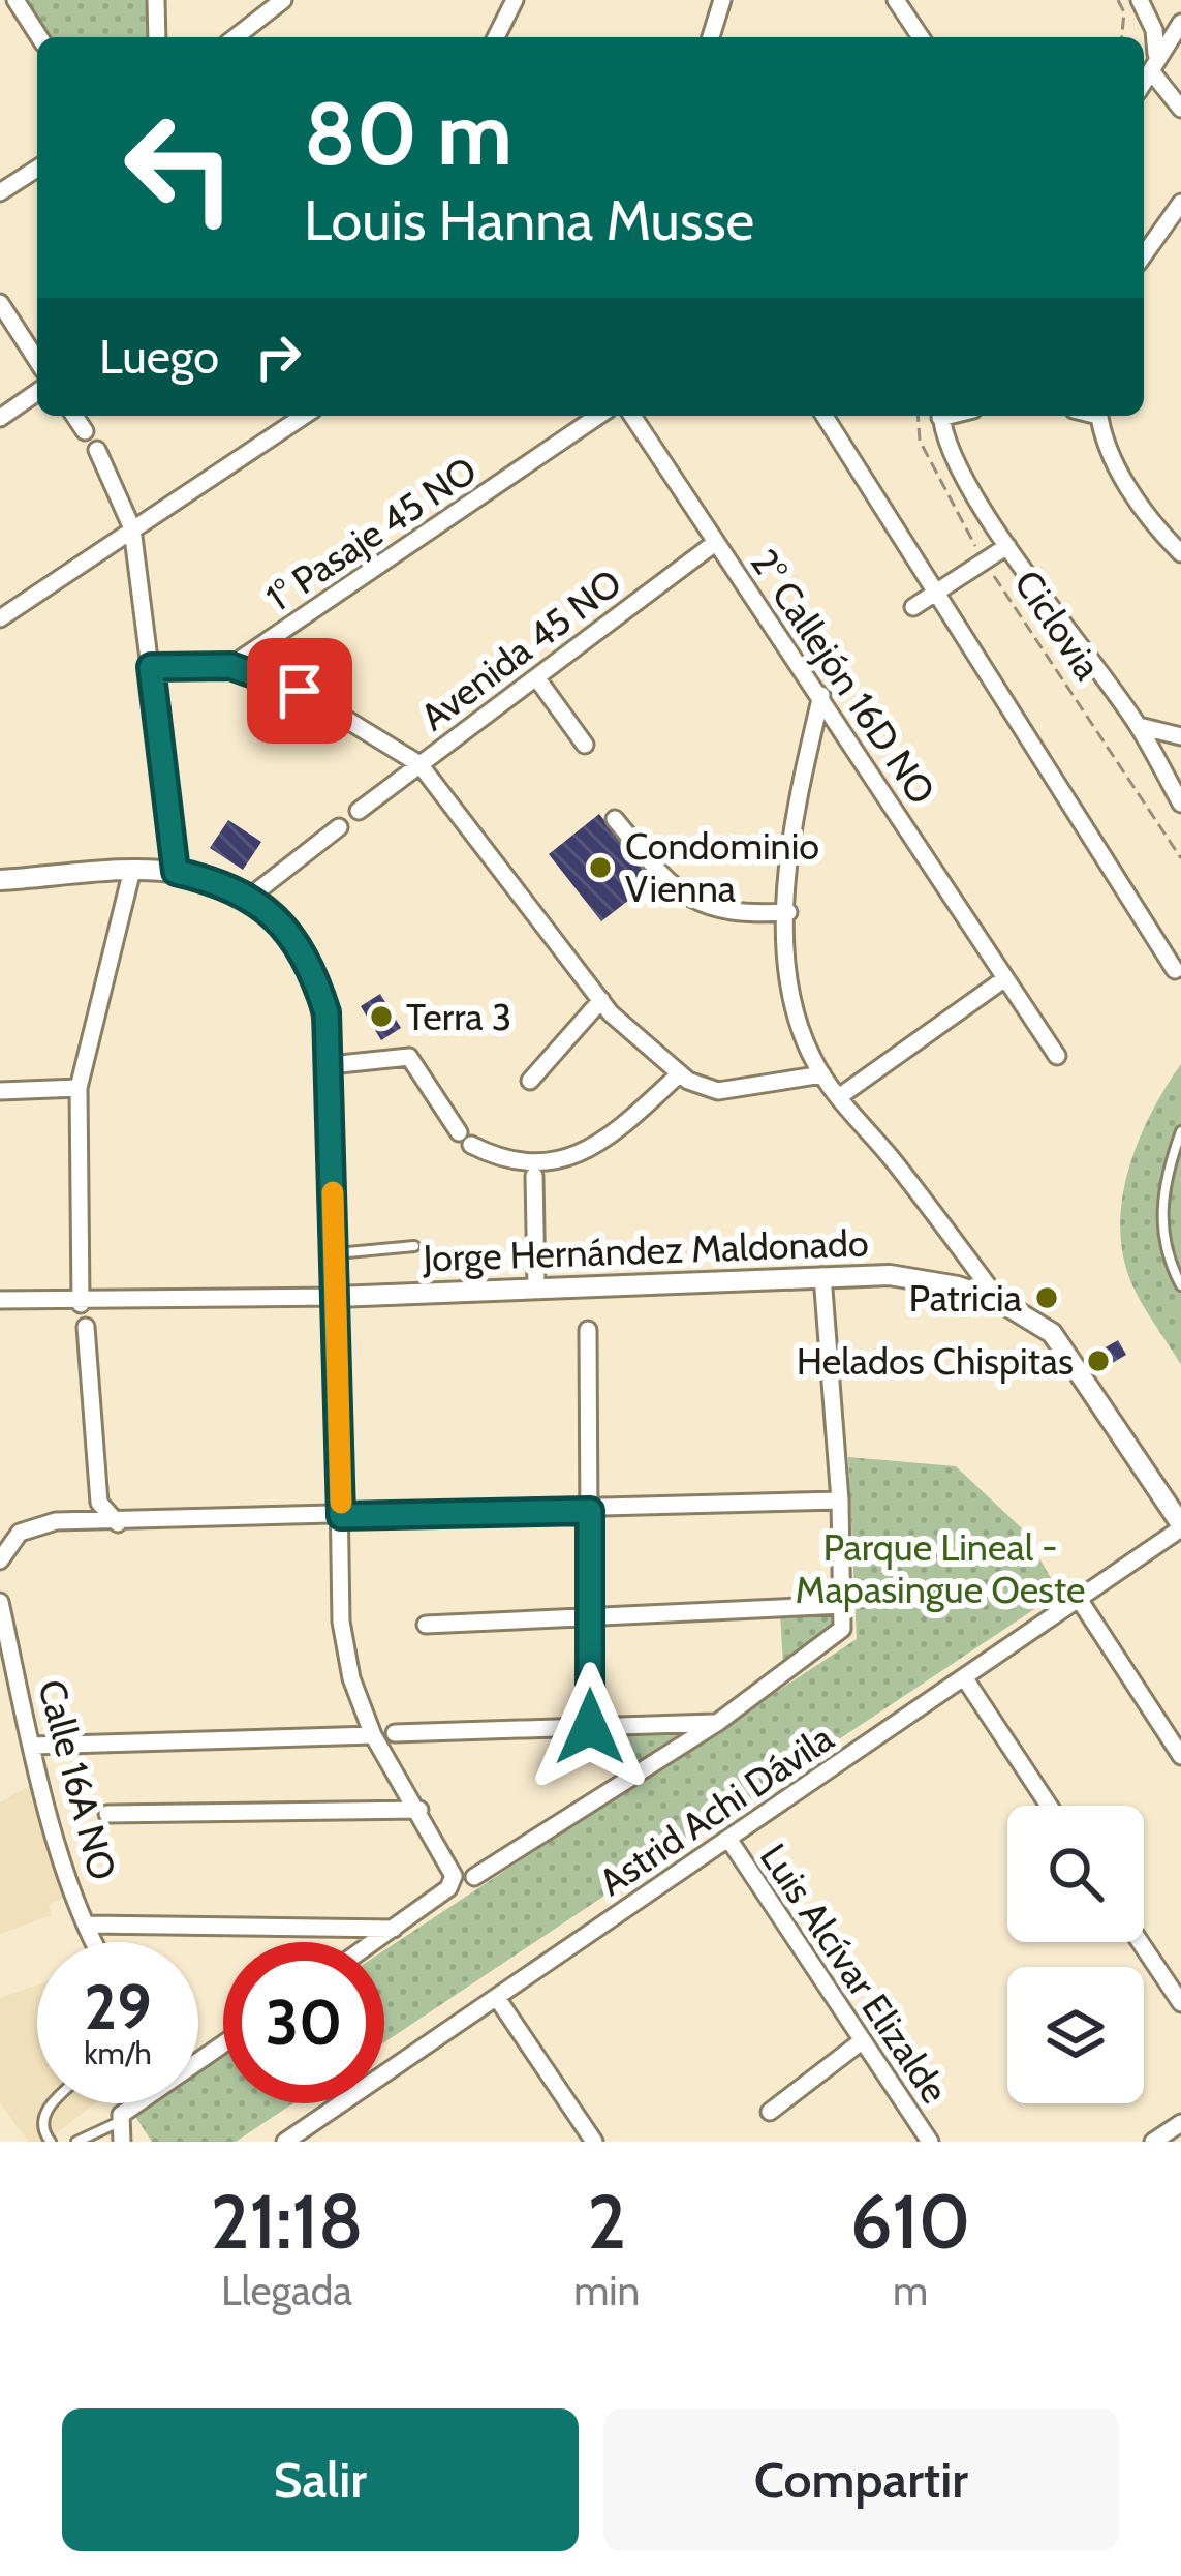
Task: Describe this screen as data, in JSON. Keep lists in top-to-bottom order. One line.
{"streets":{"street":["1° Pasaje 45 NO","Avenida 45 NO","2° Callejón 16D NO","Jorge Hernández Maldonado","Calle 16A NO","Astrid Achi Dávila","Luis Alcívar Elizalde"],"path":["Ciclovia"]},"crossings":[["1° Pasaje 45 NO","Avenida 45 NO"],["Avenida 45 NO","2° Callejón 16D NO"],["Jorge Hernández Maldonado","Astrid Achi Dávila"],["Astrid Achi Dávila","Luis Alcívar Elizalde"]],"parks":["Parque Lineal - Mapasingue Oeste"],"places":["Condominio Vienna","Terra 3","Patricia","Helados Chispitas"],"page":{"turn":["80 m","Louis Hanna Musse"],"then":"Luego","speed":"29 km/h","limit":"30","eta":["21:18","Llegada","2","min","610","m"],"buttons":["Salir","Compartir"]}}
